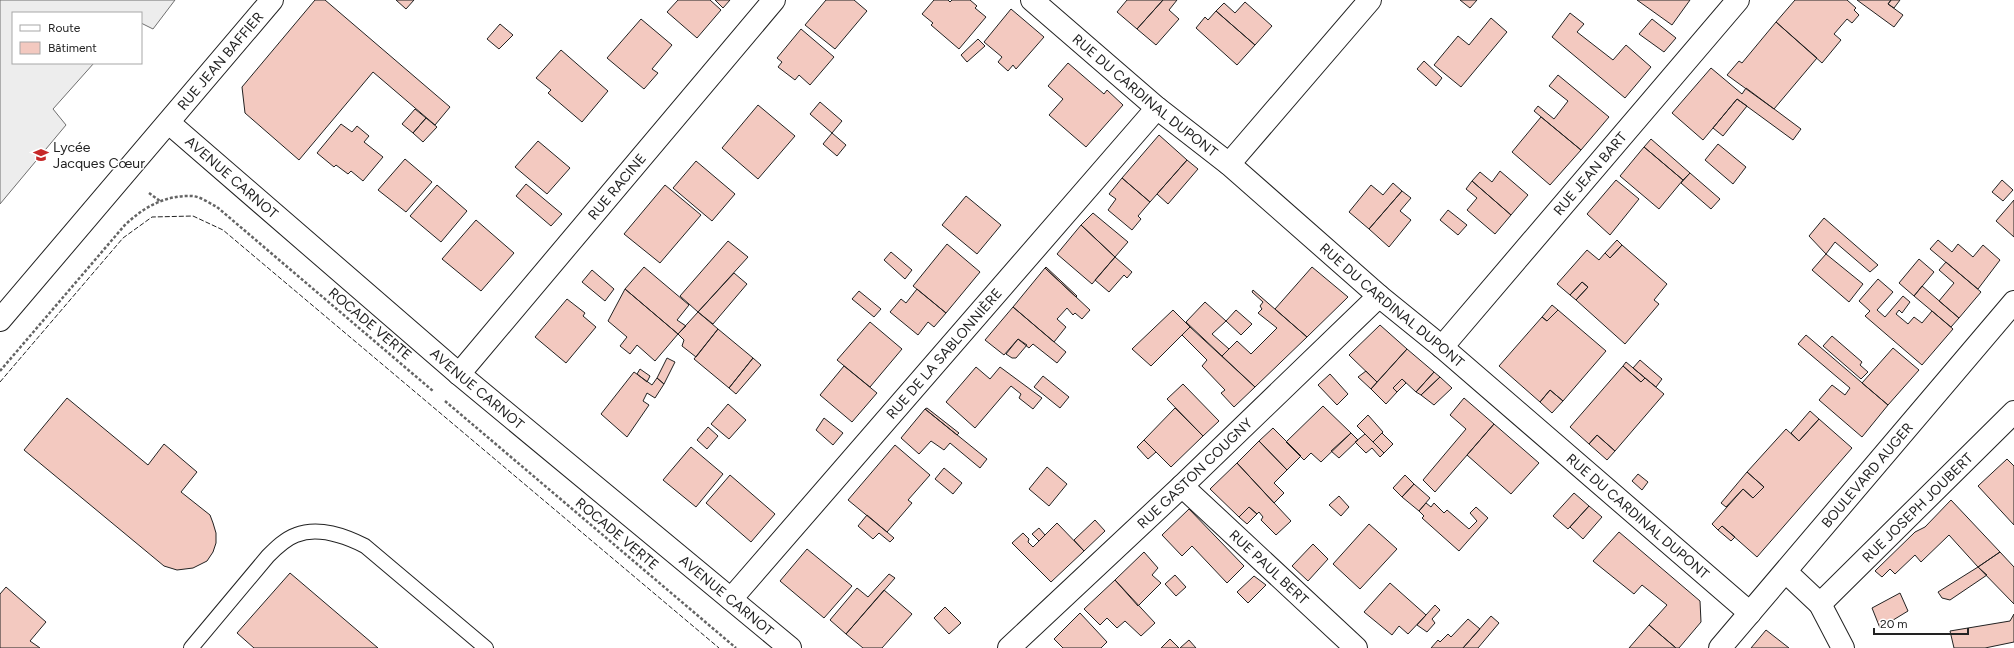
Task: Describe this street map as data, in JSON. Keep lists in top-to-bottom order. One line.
{"streets":{"street":["RUE JEAN BAFFIER","RUE DU CARDINAL DUPONT","RUE JEAN BART","AVENUE CARNOT","RUE RACINE","RUE DE LA SABLONNIÈRE","RUE GASTON COUGNY","BOULEVARD AUGER","RUE JOSEPH JOUBERT","RUE PAUL BERT"],"path":["ROCADE VERTE"]},"crossings":[["RUE JEAN BAFFIER","AVENUE CARNOT"],["RUE DU CARDINAL DUPONT","RUE JEAN BART"],["RUE DU CARDINAL DUPONT","RUE DE LA SABLONNIÈRE"],["RUE DU CARDINAL DUPONT","RUE GASTON COUGNY"],["RUE DU CARDINAL DUPONT","BOULEVARD AUGER"],["AVENUE CARNOT","RUE RACINE"],["AVENUE CARNOT","RUE DE LA SABLONNIÈRE"],["RUE GASTON COUGNY","RUE PAUL BERT"]],"places":{"school or university":["Lycée Jacques Cœur"]},"legend":["Route","Bâtiment"],"scale_bar":"20 m"}
